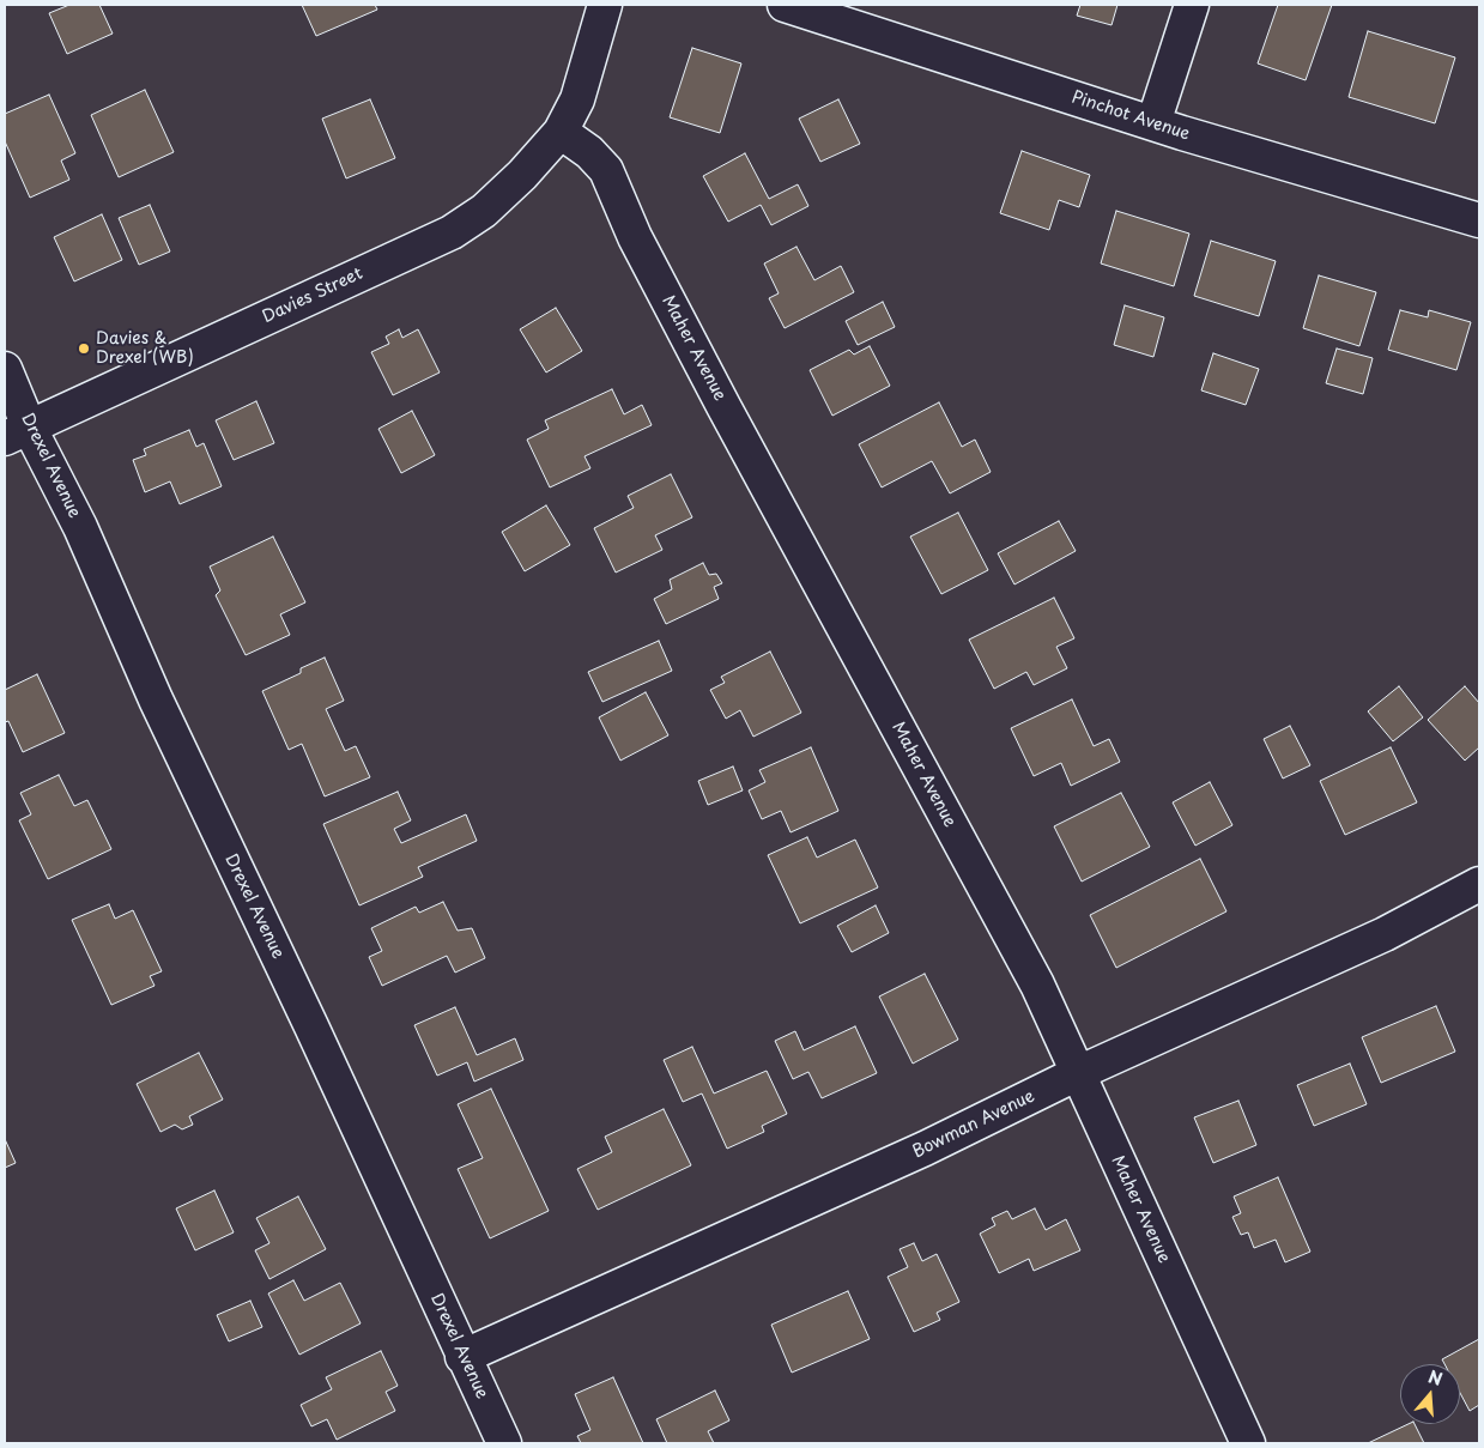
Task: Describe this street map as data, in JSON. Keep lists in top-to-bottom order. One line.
{"streets":{"street":["Pinchot Avenue","Davies Street","Maher Avenue","Drexel Avenue","Bowman Avenue"]},"crossings":[["Davies Street","Maher Avenue"],["Davies Street","Drexel Avenue"],["Maher Avenue","Bowman Avenue"],["Drexel Avenue","Bowman Avenue"]],"places":["Davies & Drexel (WB)"],"north":"top"}
